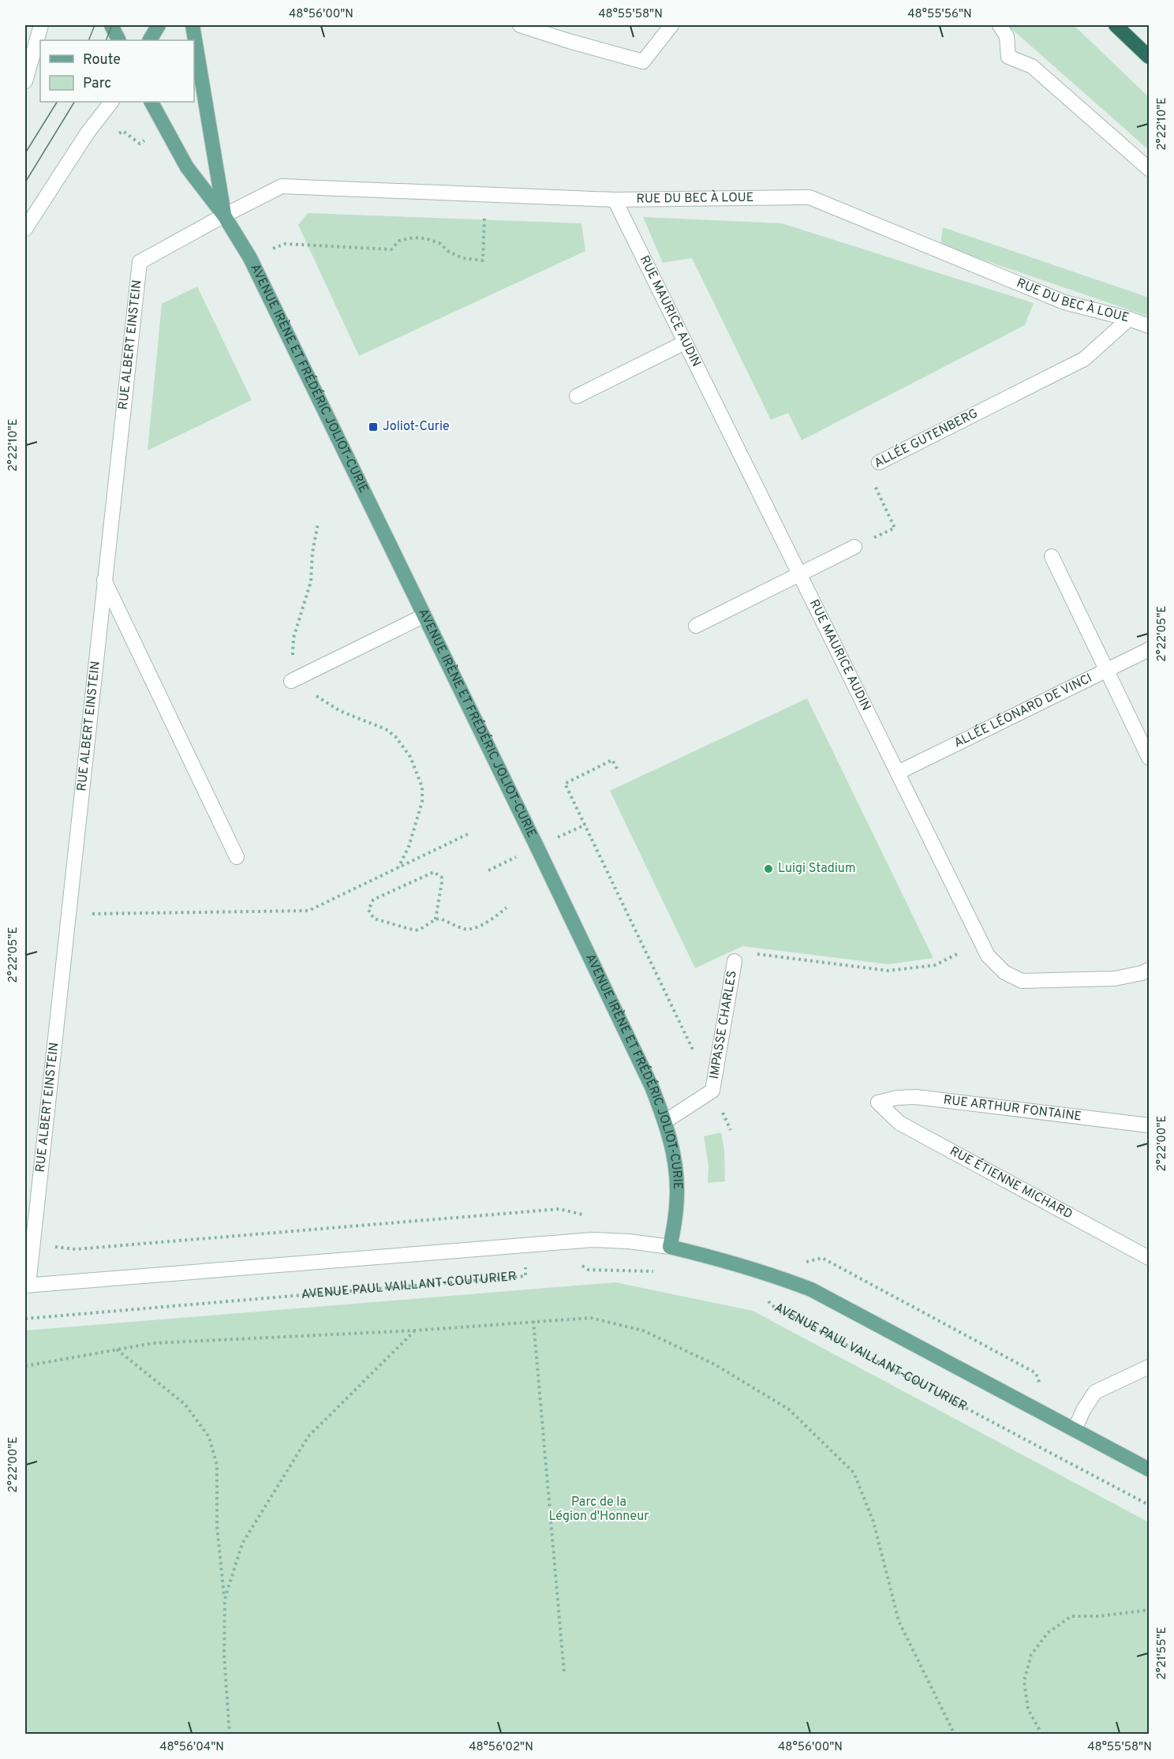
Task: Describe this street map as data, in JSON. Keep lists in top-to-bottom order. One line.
{"streets":{"main road":["AVENUE IRÈNE ET FRÉDÉRIC JOLIOT-CURIE"],"street":["RUE DU BEC À LOUE","RUE MAURICE AUDIN","RUE ALBERT EINSTEIN","ALLÉE GUTENBERG","ALLÉE LÉONARD DE VINCI","IMPASSE CHARLES","RUE ARTHUR FONTAINE","RUE ÉTIENNE MICHARD"],"path":["AVENUE PAUL VAILLANT-COUTURIER"]},"crossings":[["RUE DU BEC À LOUE","RUE MAURICE AUDIN"],["RUE DU BEC À LOUE","RUE ALBERT EINSTEIN"],["RUE DU BEC À LOUE","AVENUE IRÈNE ET FRÉDÉRIC JOLIOT-CURIE"],["RUE DU BEC À LOUE","ALLÉE GUTENBERG"],["RUE MAURICE AUDIN","ALLÉE LÉONARD DE VINCI"],["RUE ALBERT EINSTEIN","AVENUE IRÈNE ET FRÉDÉRIC JOLIOT-CURIE"],["AVENUE IRÈNE ET FRÉDÉRIC JOLIOT-CURIE","IMPASSE CHARLES"],["RUE ARTHUR FONTAINE","RUE ÉTIENNE MICHARD"]],"parks":["Parc de la Légion d'Honneur"],"places":{"transit":["Joliot-Curie"],"other":["Luigi Stadium"]},"legend":["Route","Parc"],"coordinates":["48°56'00\"N","48°55'58\"N","48°55'56\"N","2°22'10\"E","2°22'05\"E","2°22'00\"E","2°21'55\"E","48°56'04\"N","48°56'02\"N"]}
